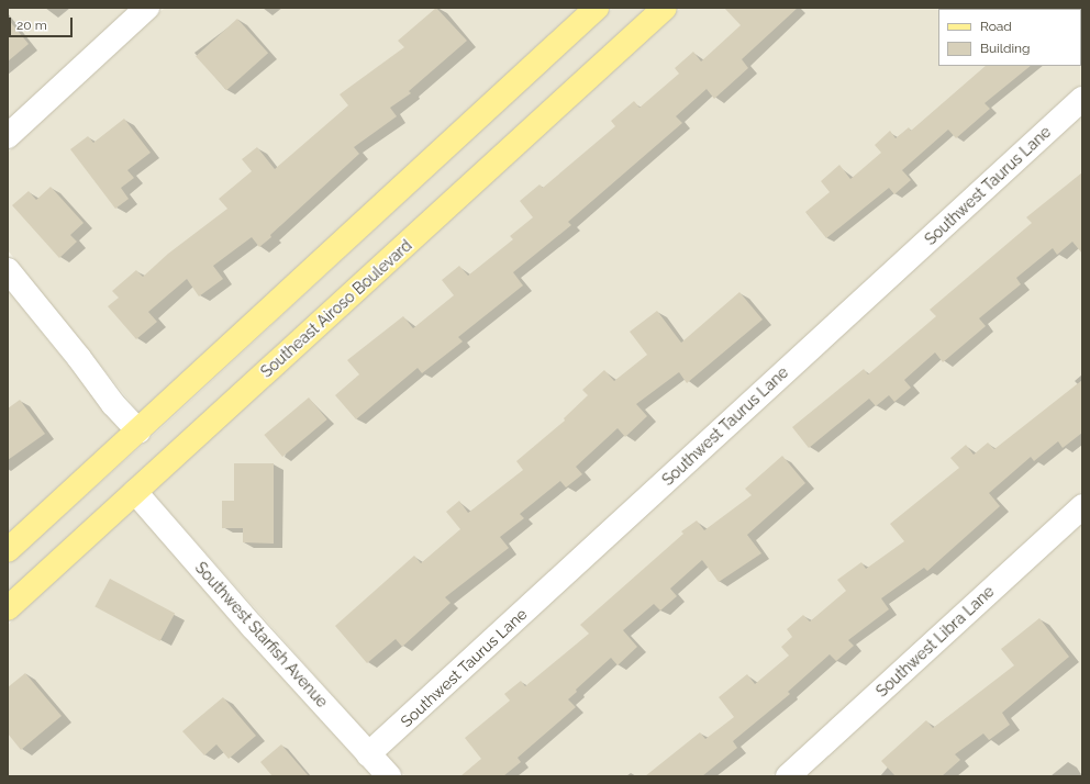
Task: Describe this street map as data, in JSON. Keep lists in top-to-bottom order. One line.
{"streets":{"main road":["Southeast Airoso Boulevard"],"street":["Southwest Taurus Lane","Southwest Starfish Avenue","Southwest Libra Lane"]},"crossings":[["Southwest Taurus Lane","Southwest Starfish Avenue"],["Southeast Airoso Boulevard","Southwest Starfish Avenue"]],"legend":["Road","Building"],"scale_bar":"20 m"}
